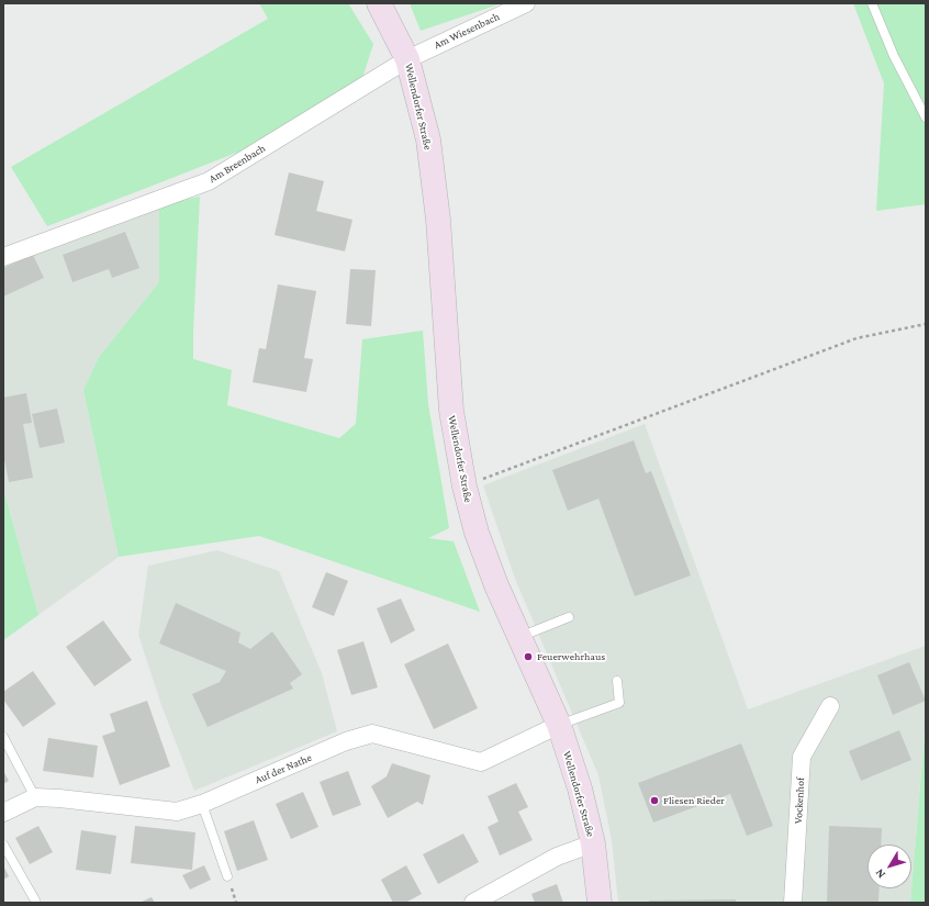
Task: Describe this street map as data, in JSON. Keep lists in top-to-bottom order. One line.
{"streets":{"street":["Am Wiesenbach","Wellendorfer Straße","Am Breenbach","Auf der Nathe","Vockenhof"]},"crossings":[["Am Wiesenbach","Wellendorfer Straße"],["Am Wiesenbach","Am Breenbach"],["Wellendorfer Straße","Am Breenbach"],["Wellendorfer Straße","Auf der Nathe"]],"places":["Feuerwehrhaus","Fliesen Rieder"],"north":"bottom left"}
